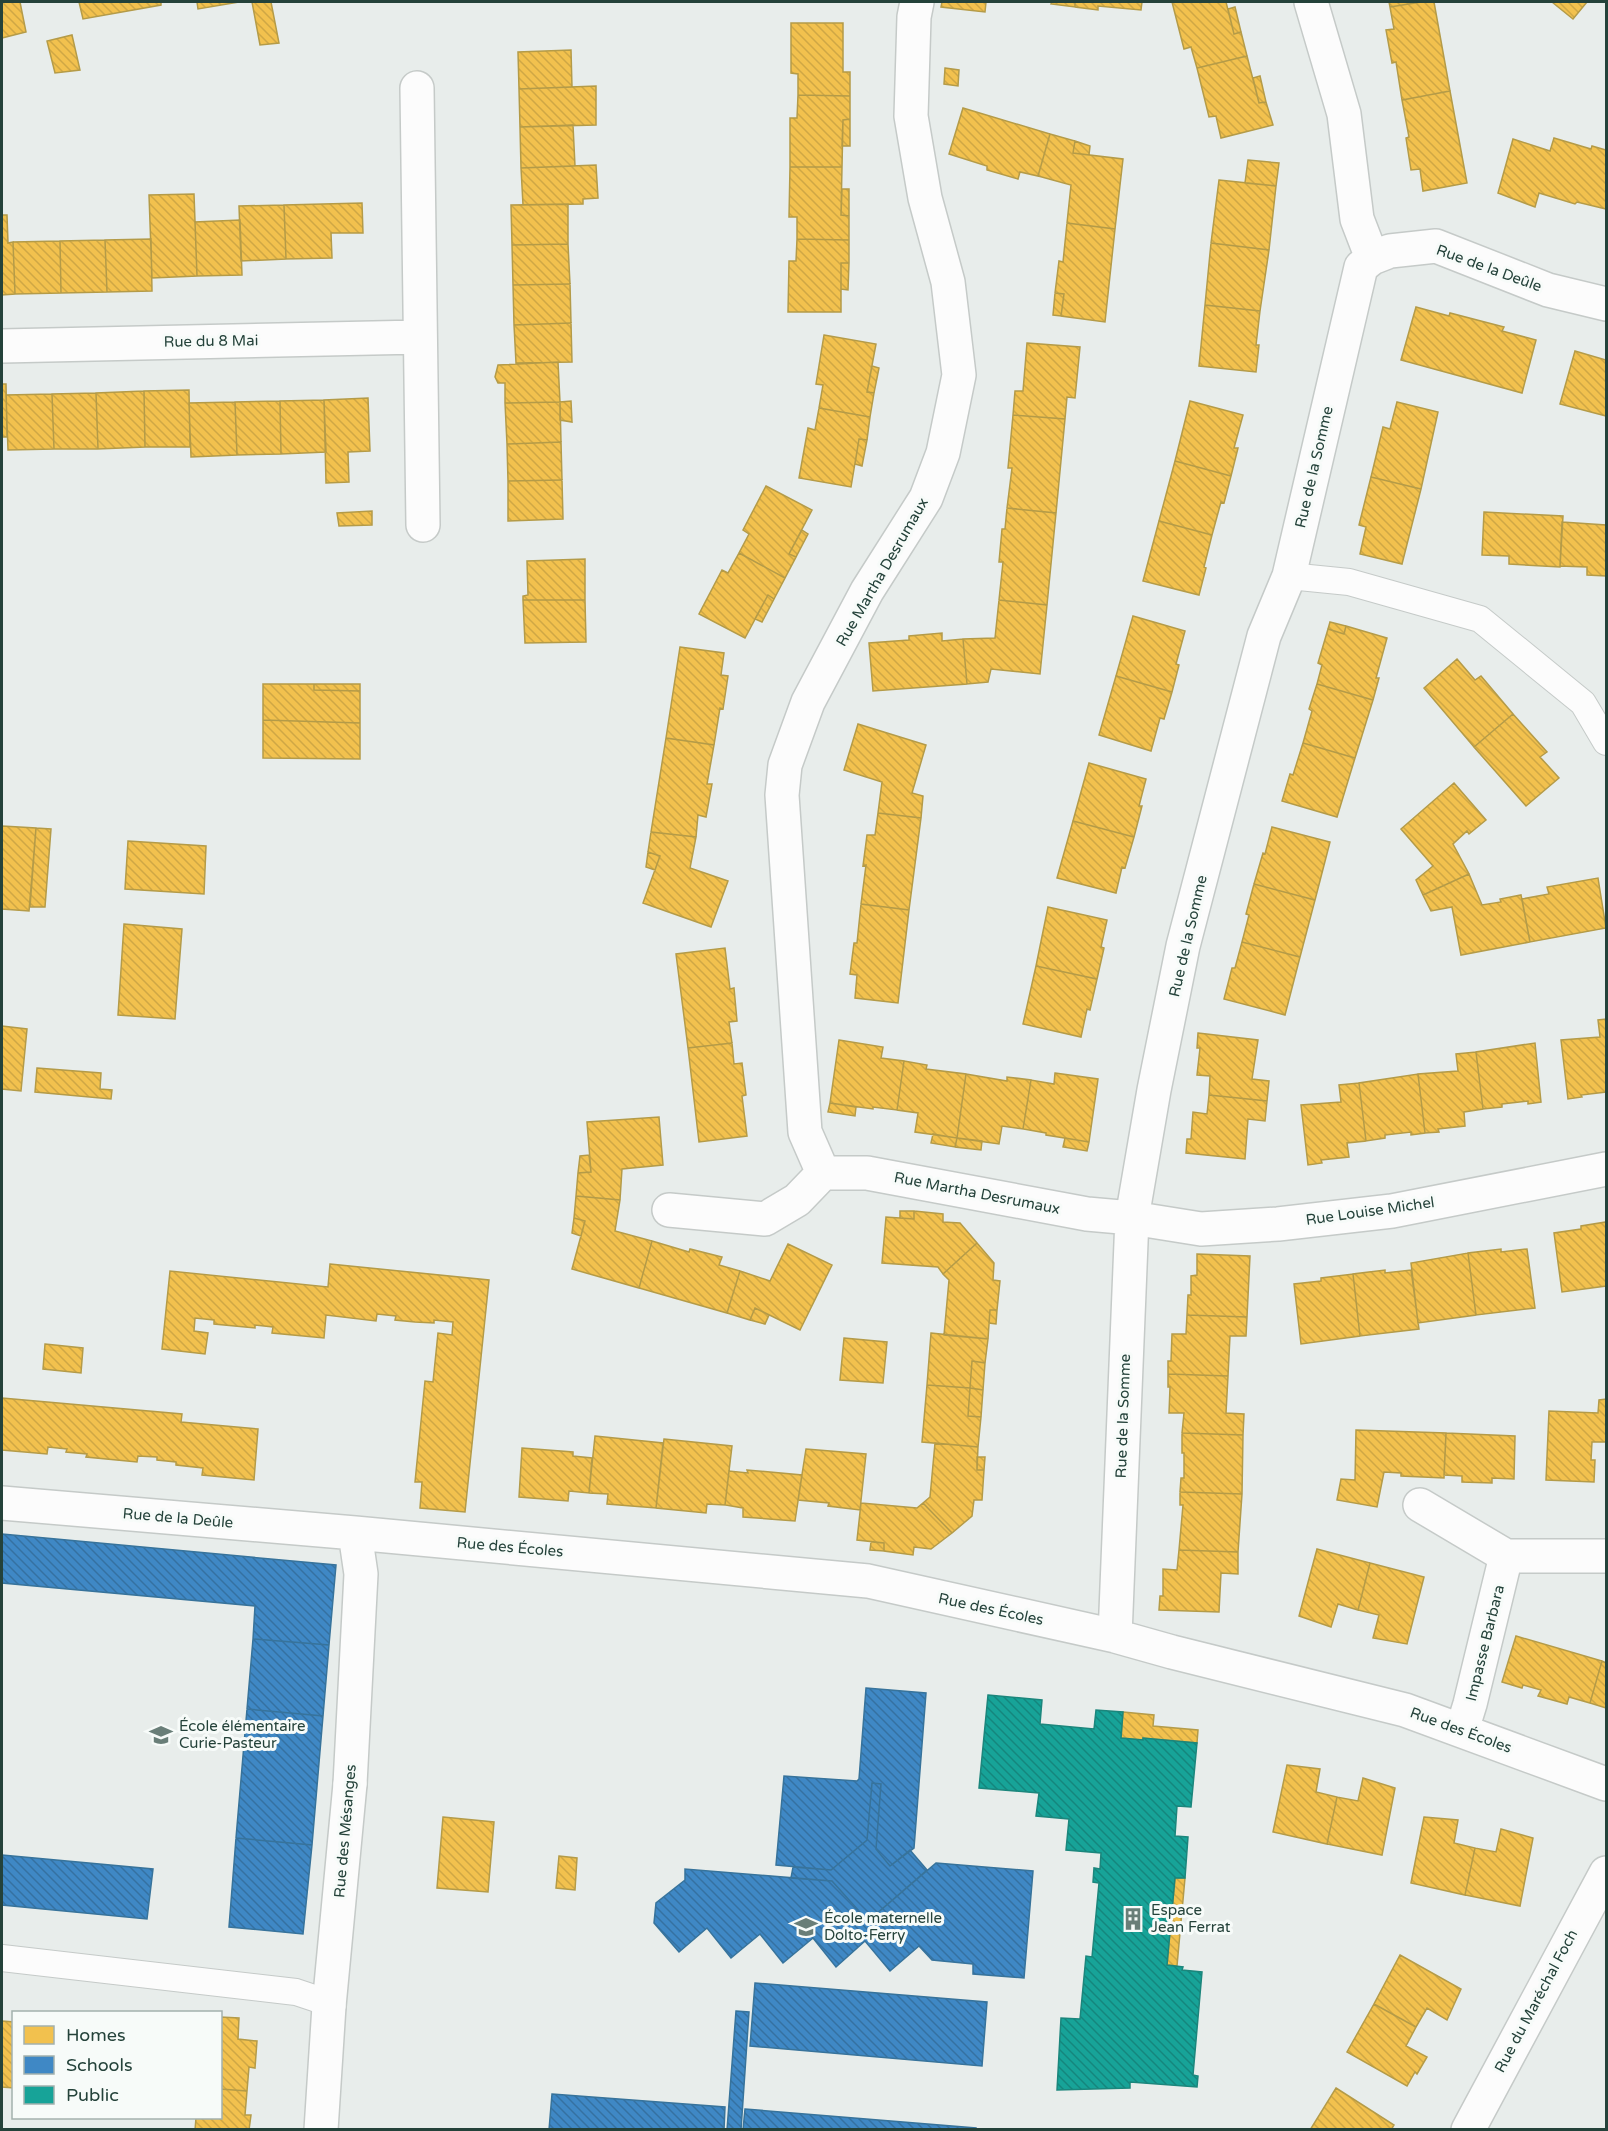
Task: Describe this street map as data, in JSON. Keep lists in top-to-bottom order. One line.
{"streets":{"street":["Rue de la Deûle","Rue du 8 Mai","Rue de la Somme","Rue Martha Desrumaux","Rue Louise Michel","Rue des Écoles","Impasse Barbara","Rue des Mésanges","Rue du Maréchal Foch"]},"crossings":[["Rue de la Deûle","Rue de la Somme"],["Rue de la Deûle","Rue des Écoles"],["Rue de la Deûle","Rue des Mésanges"],["Rue de la Somme","Rue Martha Desrumaux"],["Rue de la Somme","Rue Louise Michel"],["Rue de la Somme","Rue des Écoles"],["Rue Martha Desrumaux","Rue Louise Michel"],["Rue des Écoles","Impasse Barbara"],["Rue des Écoles","Rue des Mésanges"]],"places":{"school or university":["École élémentaire Curie-Pasteur","École maternelle Dolto-Ferry"],"building":["Espace Jean Ferrat"]},"legend":["Homes","Schools","Public"]}
